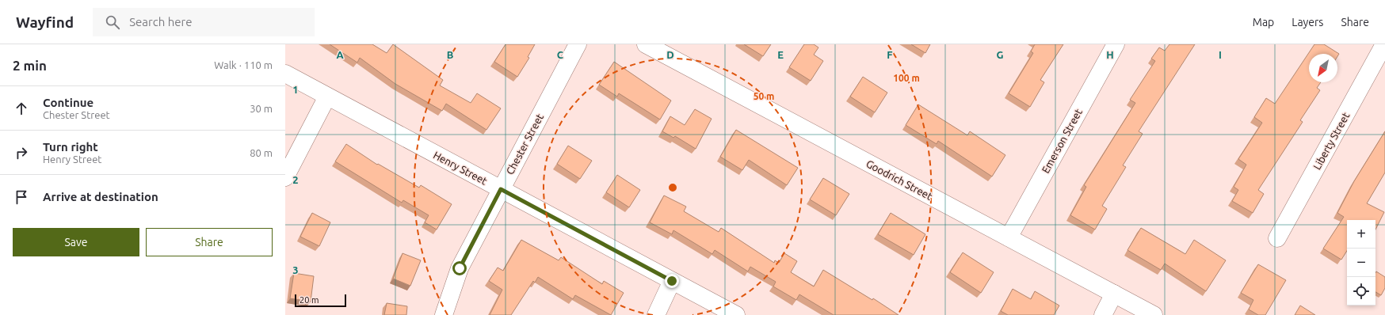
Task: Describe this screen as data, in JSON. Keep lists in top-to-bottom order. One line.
{"streets":{"street":["Emerson Street","Liberty Street","Chester Street","Henry Street","Goodrich Street"]},"crossings":[["Emerson Street","Goodrich Street"],["Chester Street","Henry Street"]],"scale_bar":"20 m","north":"bottom left","page":{"header":"Wayfind","search":"Search here","nav":["Map","Layers","Share"],"heading":["2 min","Walk · 110 m"],"list":[["Continue","Chester Street","30 m"],["Turn right","Henry Street","80 m"],"Arrive at destination"],"buttons":["Save","Share"],"map_buttons":["+","−"],"scale":"20 m"},"grid":{"columns":["A","B","C","D","E","F","G","H","I"],"rows":["1","2","3"]},"rings":["100 m","50 m"]}
